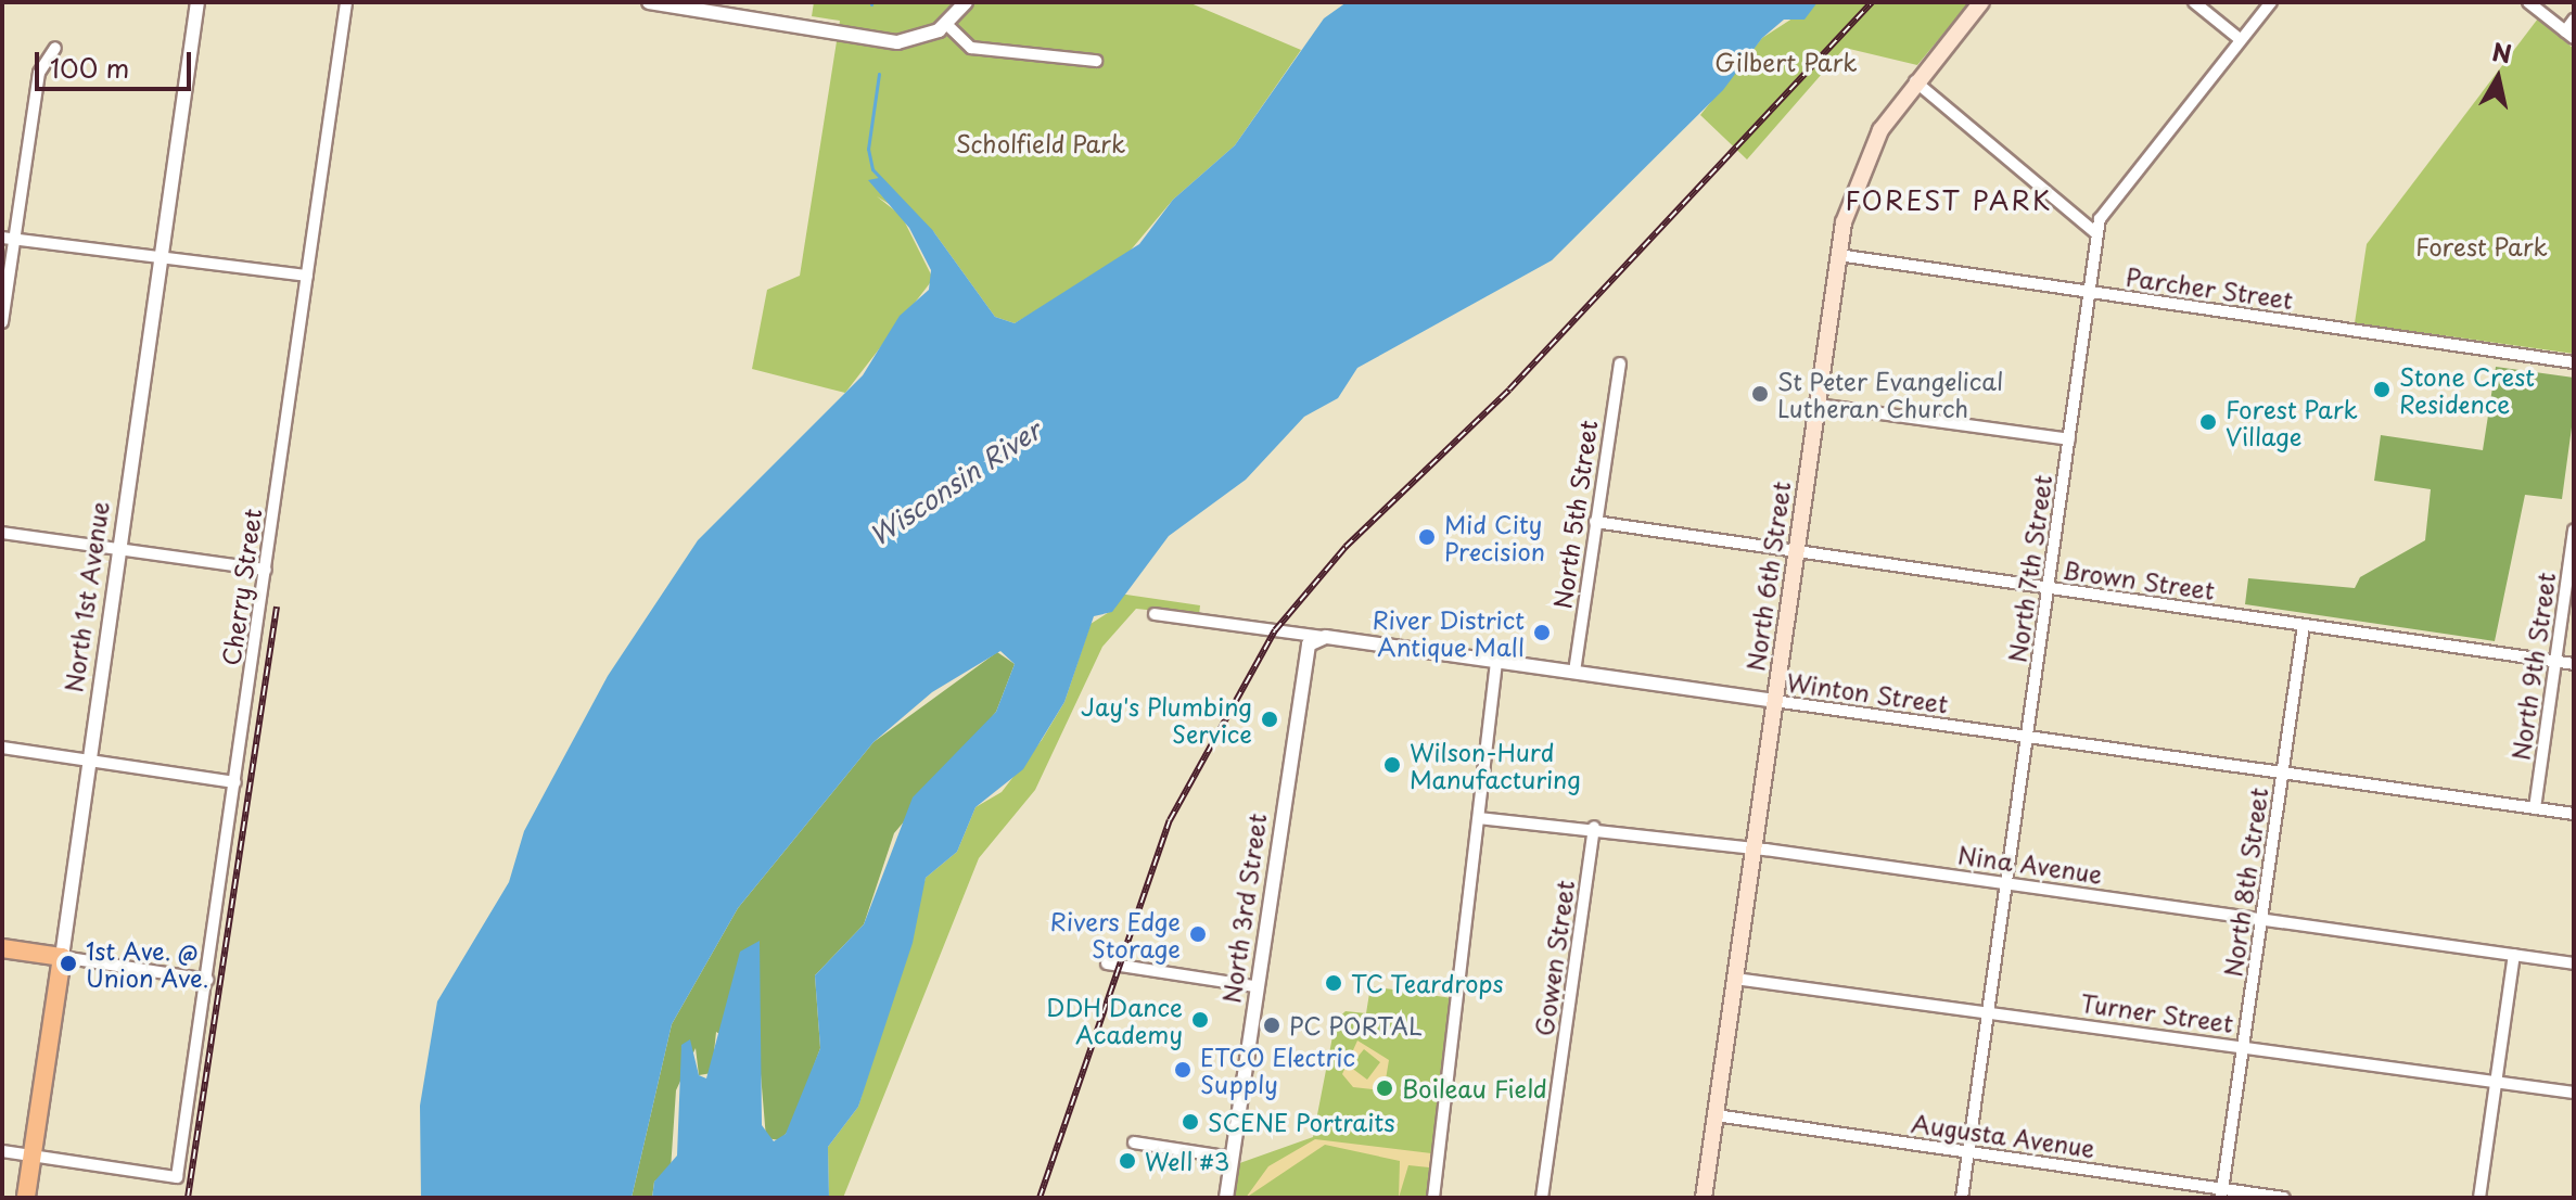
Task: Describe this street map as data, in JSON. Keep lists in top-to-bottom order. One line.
{"streets":{"main road":["North 6th Street","North 1st Avenue"],"street":["Parcher Street","North 5th Street","North 7th Street","Brown Street","Cherry Street","North 9th Street","Winton Street","Nina Avenue","North 8th Street","North 3rd Street","Gowen Street","Turner Street","Augusta Avenue"]},"crossings":[["Parcher Street","North 7th Street"],["Parcher Street","North 6th Street"],["North 5th Street","Brown Street"],["North 5th Street","Winton Street"],["North 7th Street","Brown Street"],["North 7th Street","Winton Street"],["North 7th Street","Nina Avenue"],["North 7th Street","Turner Street"],["North 7th Street","Augusta Avenue"],["North 6th Street","Brown Street"],["North 6th Street","Winton Street"],["North 6th Street","Nina Avenue"],["North 6th Street","Turner Street"],["North 6th Street","Augusta Avenue"],["Brown Street","North 9th Street"],["Brown Street","North 8th Street"],["Cherry Street","North 1st Avenue"],["North 9th Street","Winton Street"],["Winton Street","North 8th Street"],["Winton Street","North 3rd Street"],["Nina Avenue","North 8th Street"],["Nina Avenue","Gowen Street"],["North 8th Street","Turner Street"],["North 8th Street","Augusta Avenue"]],"districts":["FOREST PARK"],"water":["Wisconsin River"],"parks":["Gilbert Park","Scholfield Park","Forest Park"],"places":["Stone Crest Residence","St Peter Evangelical Lutheran Church","Forest Park Village","Mid City Precision","River District Antique Mall","Jay's Plumbing Service","Wilson-Hurd Manufacturing","Rivers Edge Storage","1st Ave. @ Union Ave.","TC Teardrops","DDH Dance Academy","PC PORTAL","ETCO Electric Supply","Boileau Field","SCENE Portraits","Well #3"],"scale_bar":"100 m","north":"top"}
